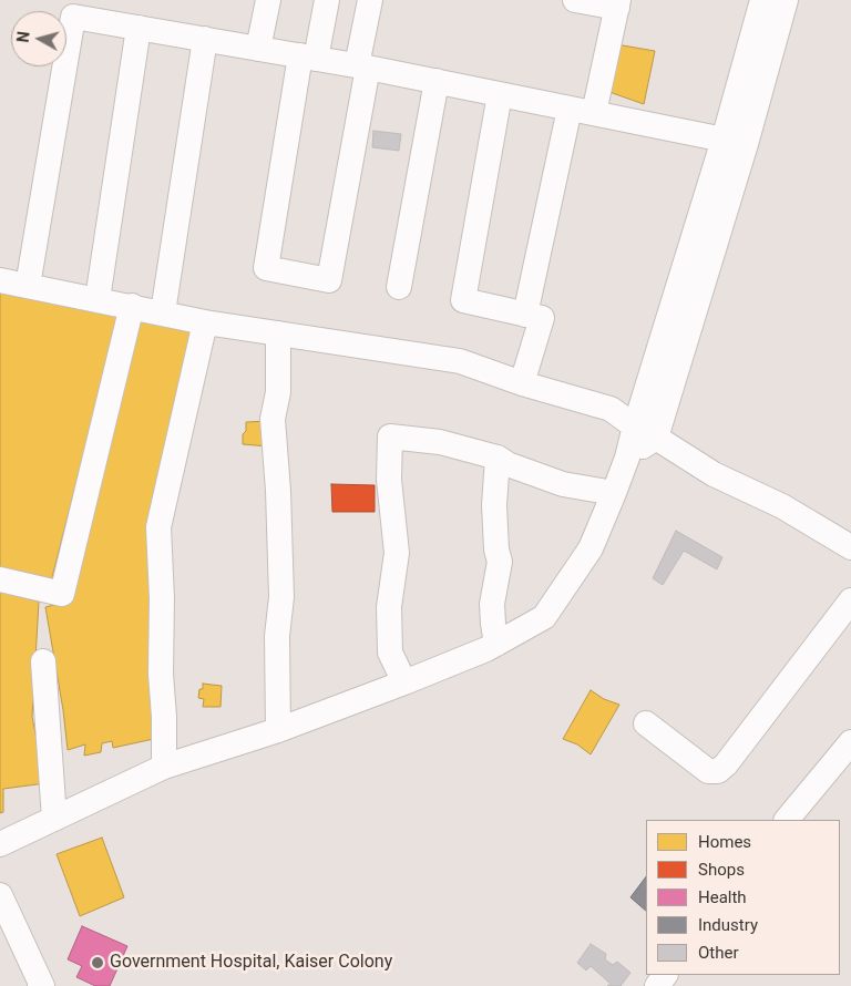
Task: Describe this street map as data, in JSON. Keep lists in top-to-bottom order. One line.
{"places":["Government Hospital, Kaiser Colony"],"legend":["Homes","Shops","Health","Industry","Other"],"north":"left"}
